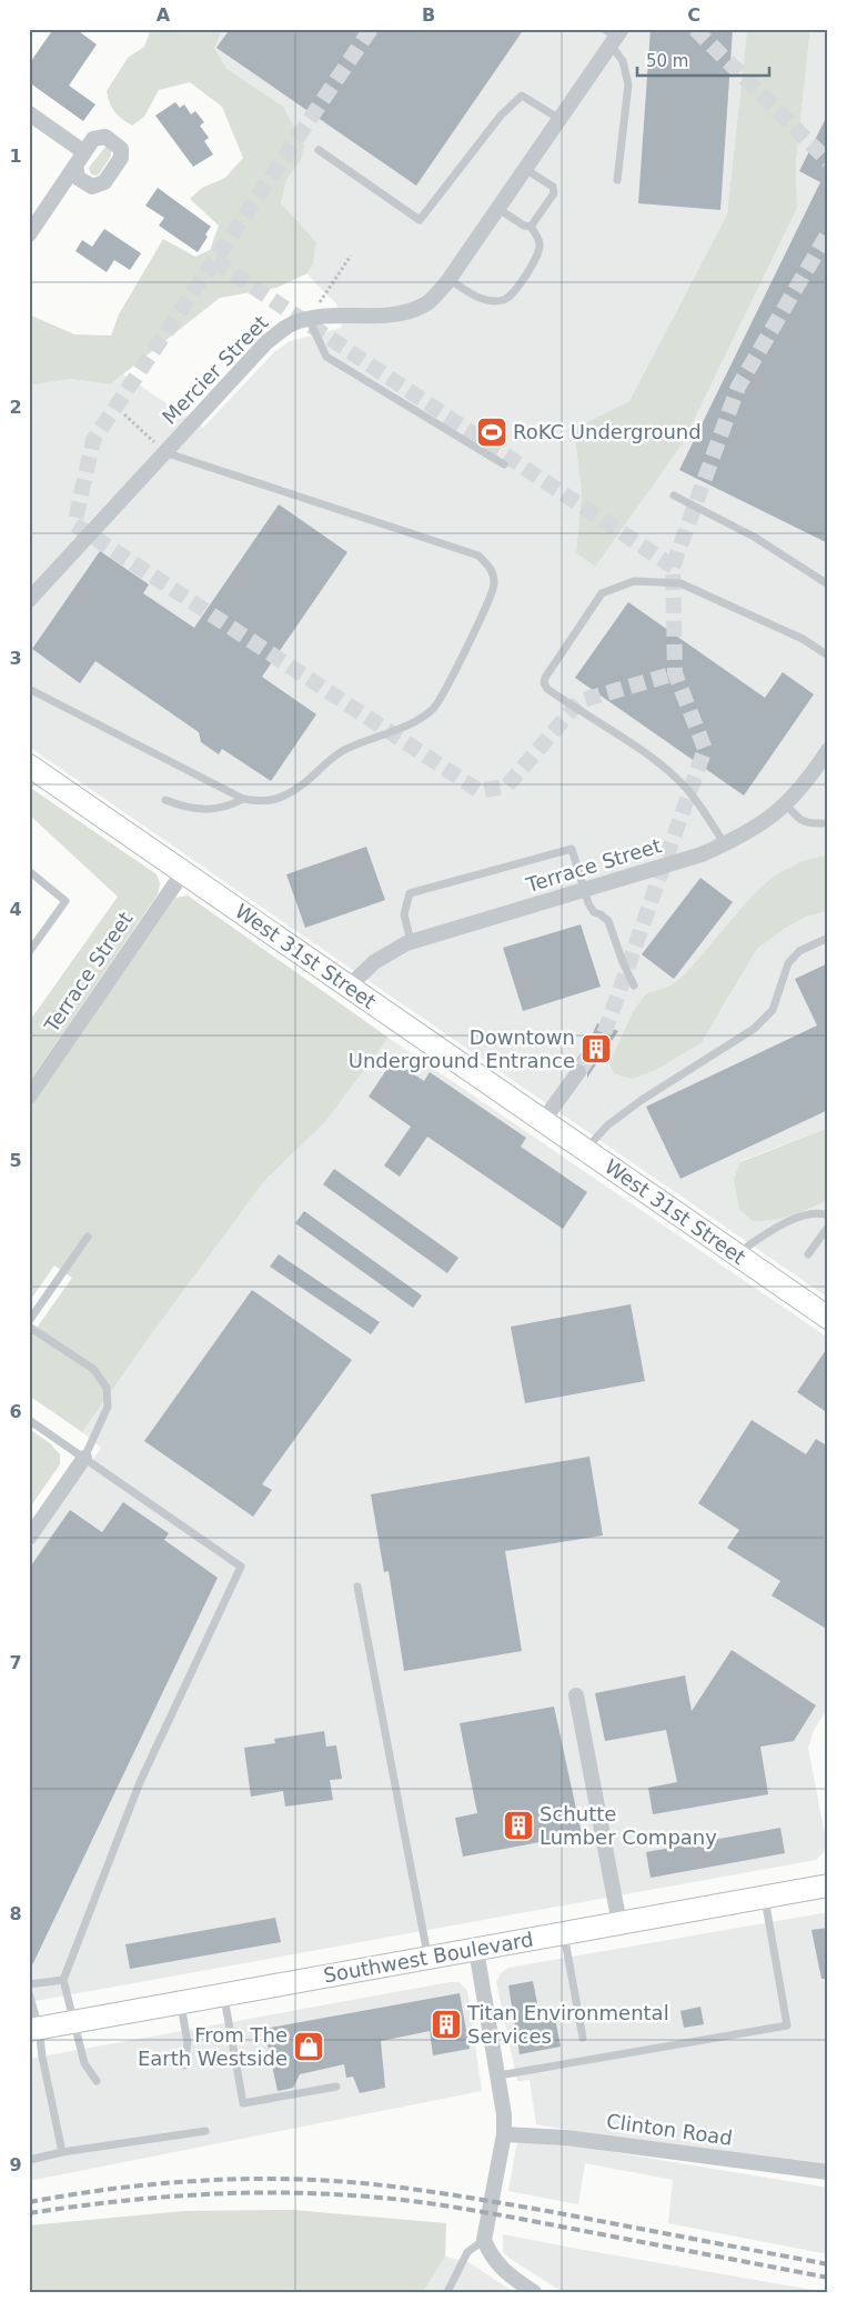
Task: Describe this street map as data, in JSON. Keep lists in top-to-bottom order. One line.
{"streets":{"main road":["West 31st Street","Southwest Boulevard"],"street":["Mercier Street","Terrace Street","Clinton Road"]},"crossings":[["Terrace Street","West 31st Street"]],"places":{"sports":["RoKC Underground"],"building":["Downtown Underground Entrance","Schutte Lumber Company","Titan Environmental Services"],"shop":["From The Earth Westside"]},"scale_bar":"50 m","grid":{"columns":["A","B","C"],"rows":["1","2","3","4","5","6","7","8","9"]}}
